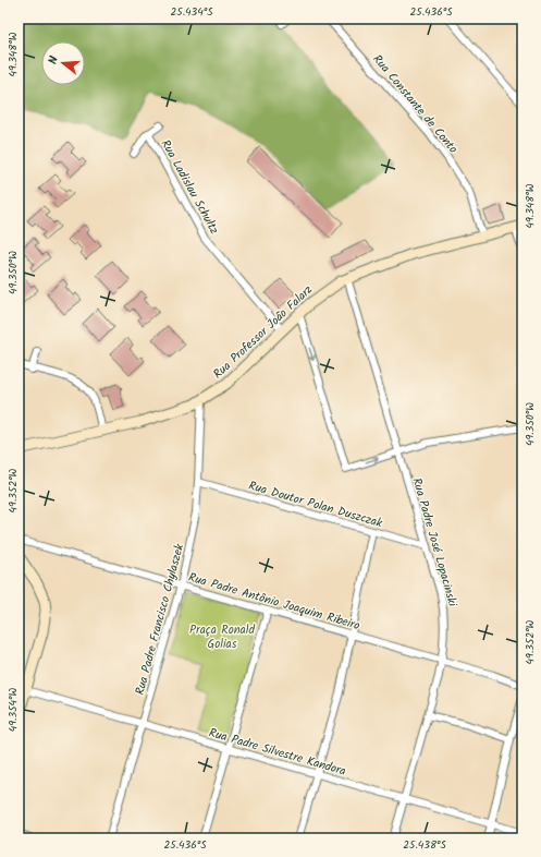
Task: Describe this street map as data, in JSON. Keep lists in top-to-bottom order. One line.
{"streets":{"main road":["Rua Professor João Falarz"],"street":["Rua Constante de Conto","Rua Ladislau Schultz","Rua Doutor Polan Duszczak","Rua Padre José Lopacinski","Rua Padre Antônio Joaquim Ribeiro","Rua Padre Francisco Chylaszek","Rua Padre Silvestre Kandora"]},"crossings":[["Rua Constante de Conto","Rua Professor João Falarz"],["Rua Ladislau Schultz","Rua Professor João Falarz"],["Rua Professor João Falarz","Rua Padre José Lopacinski"],["Rua Professor João Falarz","Rua Padre Francisco Chylaszek"],["Rua Doutor Polan Duszczak","Rua Padre José Lopacinski"],["Rua Doutor Polan Duszczak","Rua Padre Francisco Chylaszek"],["Rua Padre José Lopacinski","Rua Padre Antônio Joaquim Ribeiro"],["Rua Padre José Lopacinski","Rua Padre Silvestre Kandora"],["Rua Padre Antônio Joaquim Ribeiro","Rua Padre Francisco Chylaszek"],["Rua Padre Francisco Chylaszek","Rua Padre Silvestre Kandora"]],"parks":["Praça Ronald Golias"],"north":"left","coordinates":["25.434°S","25.436°S","49.348°W","49.350°W","49.352°W","49.354°W","25.438°S"]}
